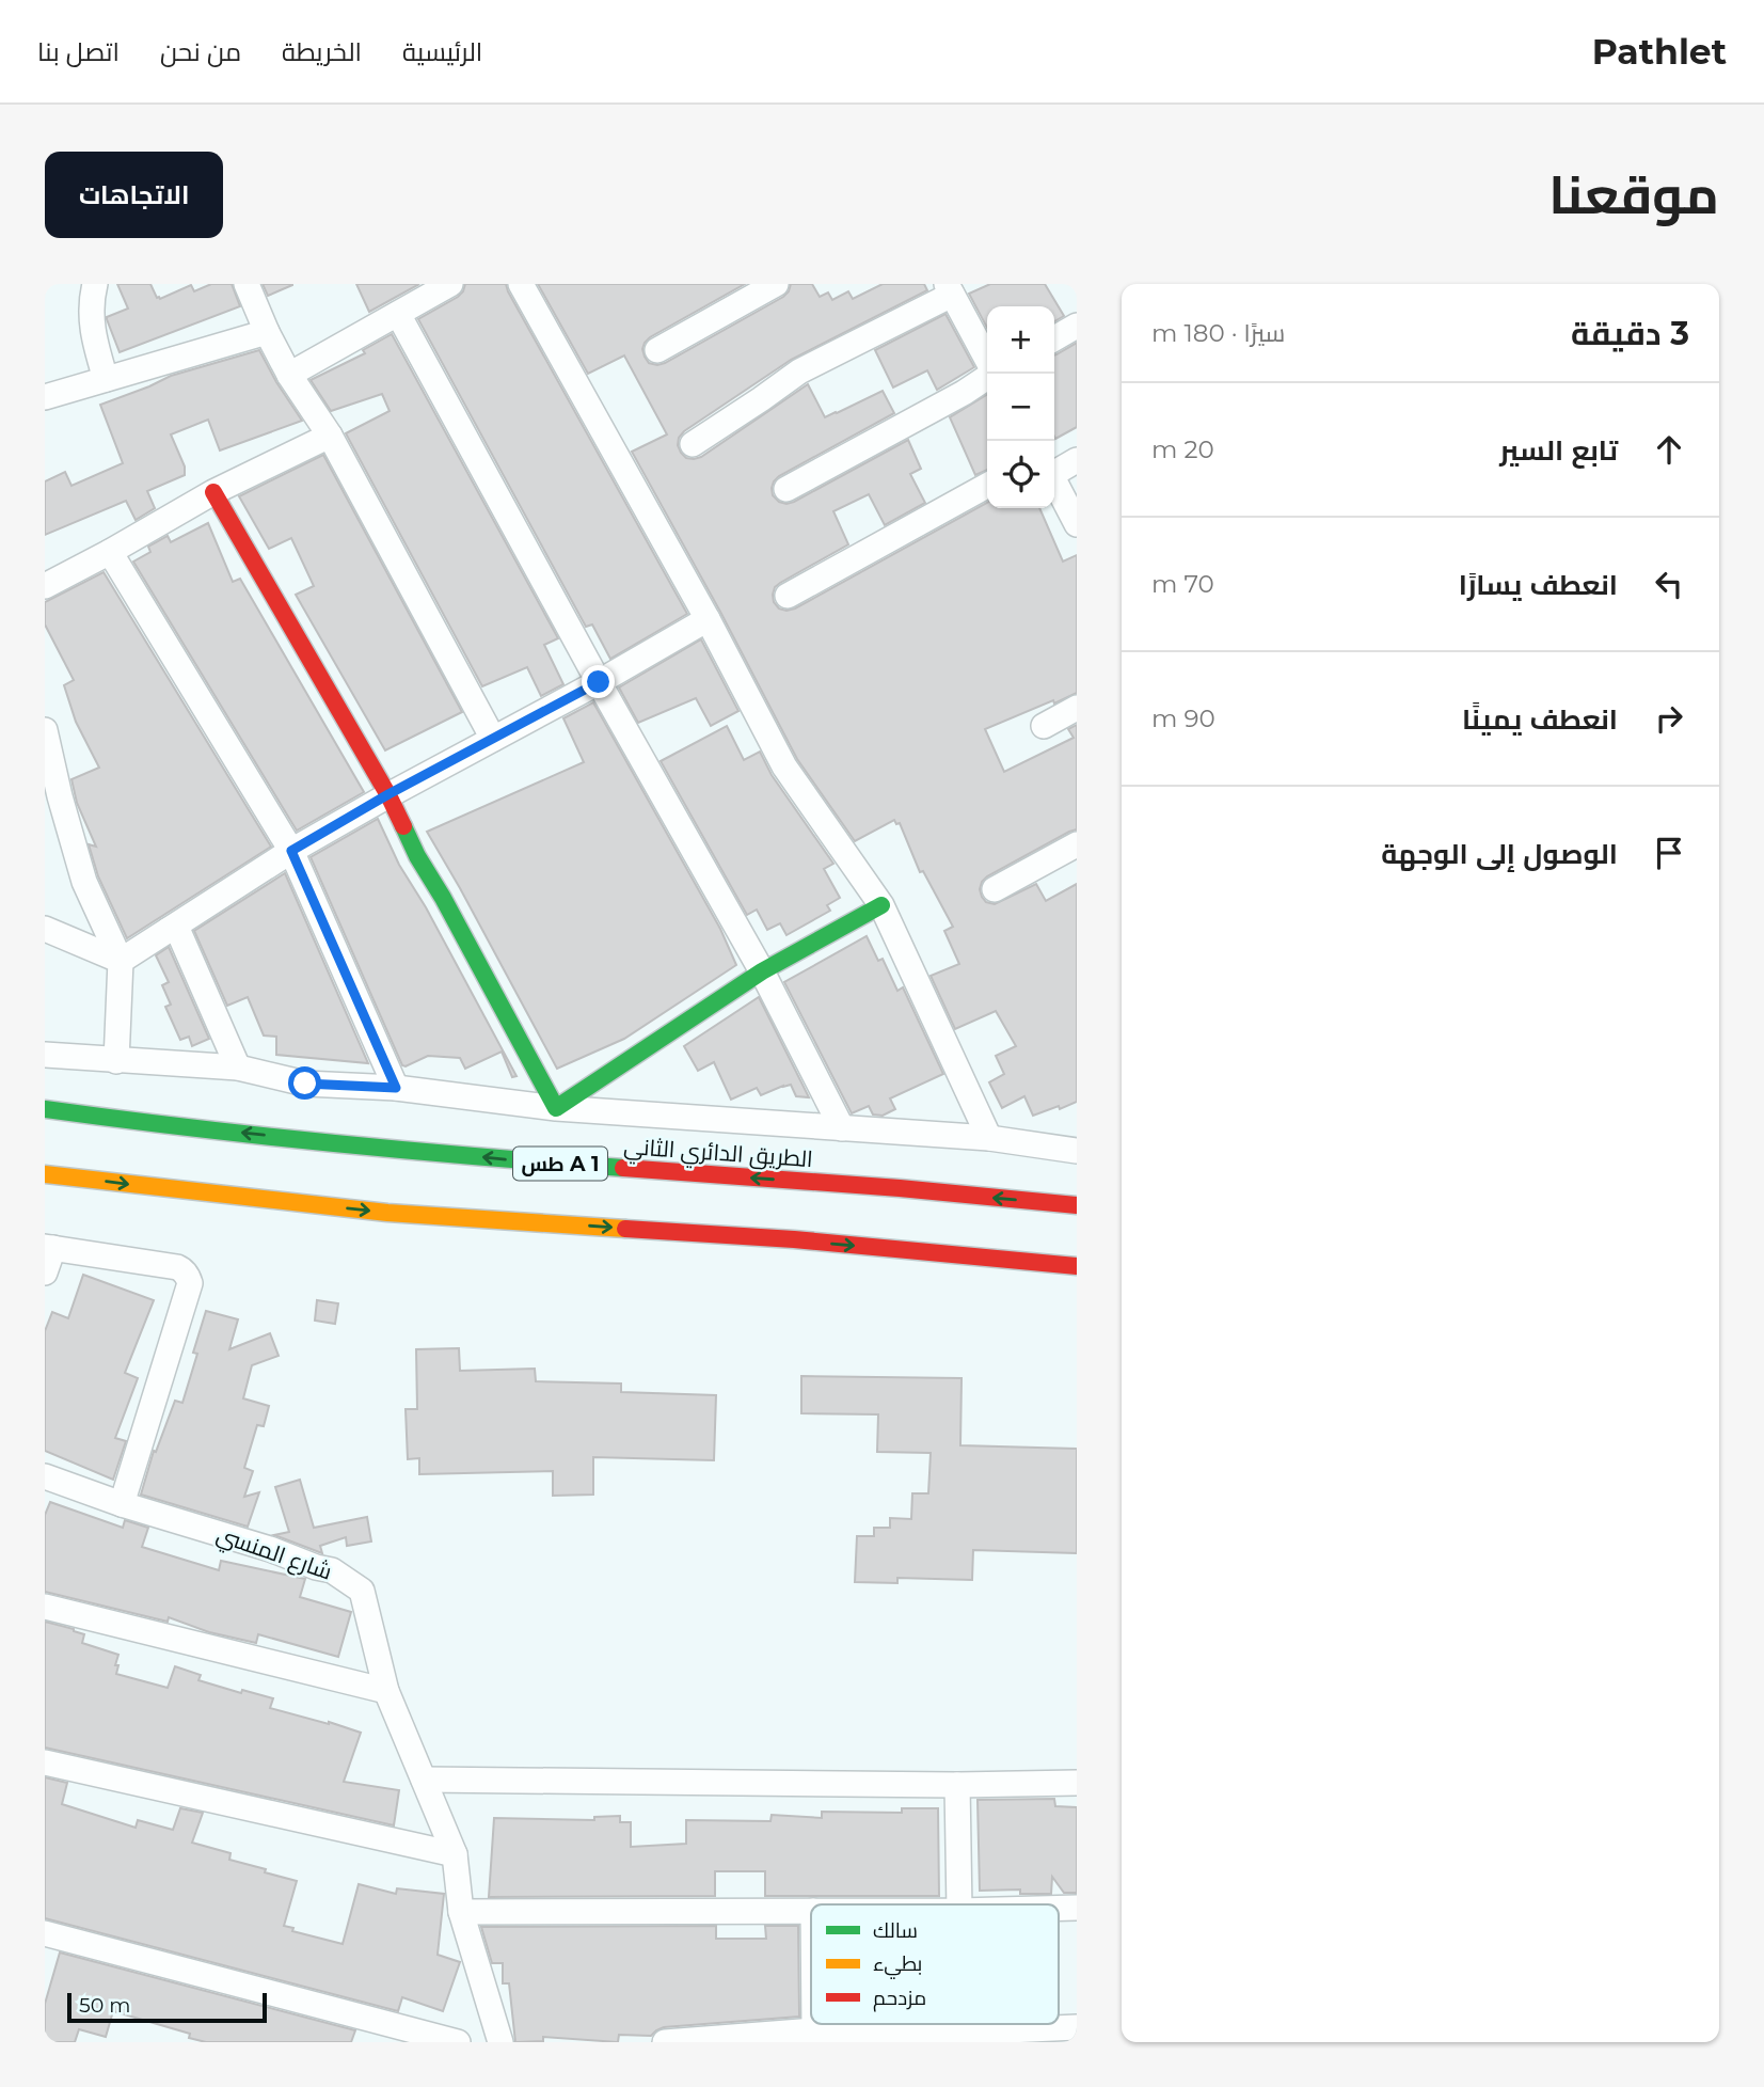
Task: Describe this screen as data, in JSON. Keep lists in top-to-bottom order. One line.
{"streets":{"main road":["الطريق الدائري الثاني","طس A 1"],"street":["شارع المنسي"]},"legend":["سالك","بطيء","مزدحم"],"scale_bar":"50 m","page":{"header":"Pathlet","nav":["الرئيسية","الخريطة","من نحن","اتصل بنا"],"title":"موقعنا","buttons":"الاتجاهات","heading":["3 دقيقة","سيرًا · 180 m"],"map_buttons":["+","−"],"list":[["تابع السير","20 m"],["انعطف يسارًا","70 m"],["انعطف يمينًا","90 m"],"الوصول إلى الوجهة"],"scale":"50 m"}}
